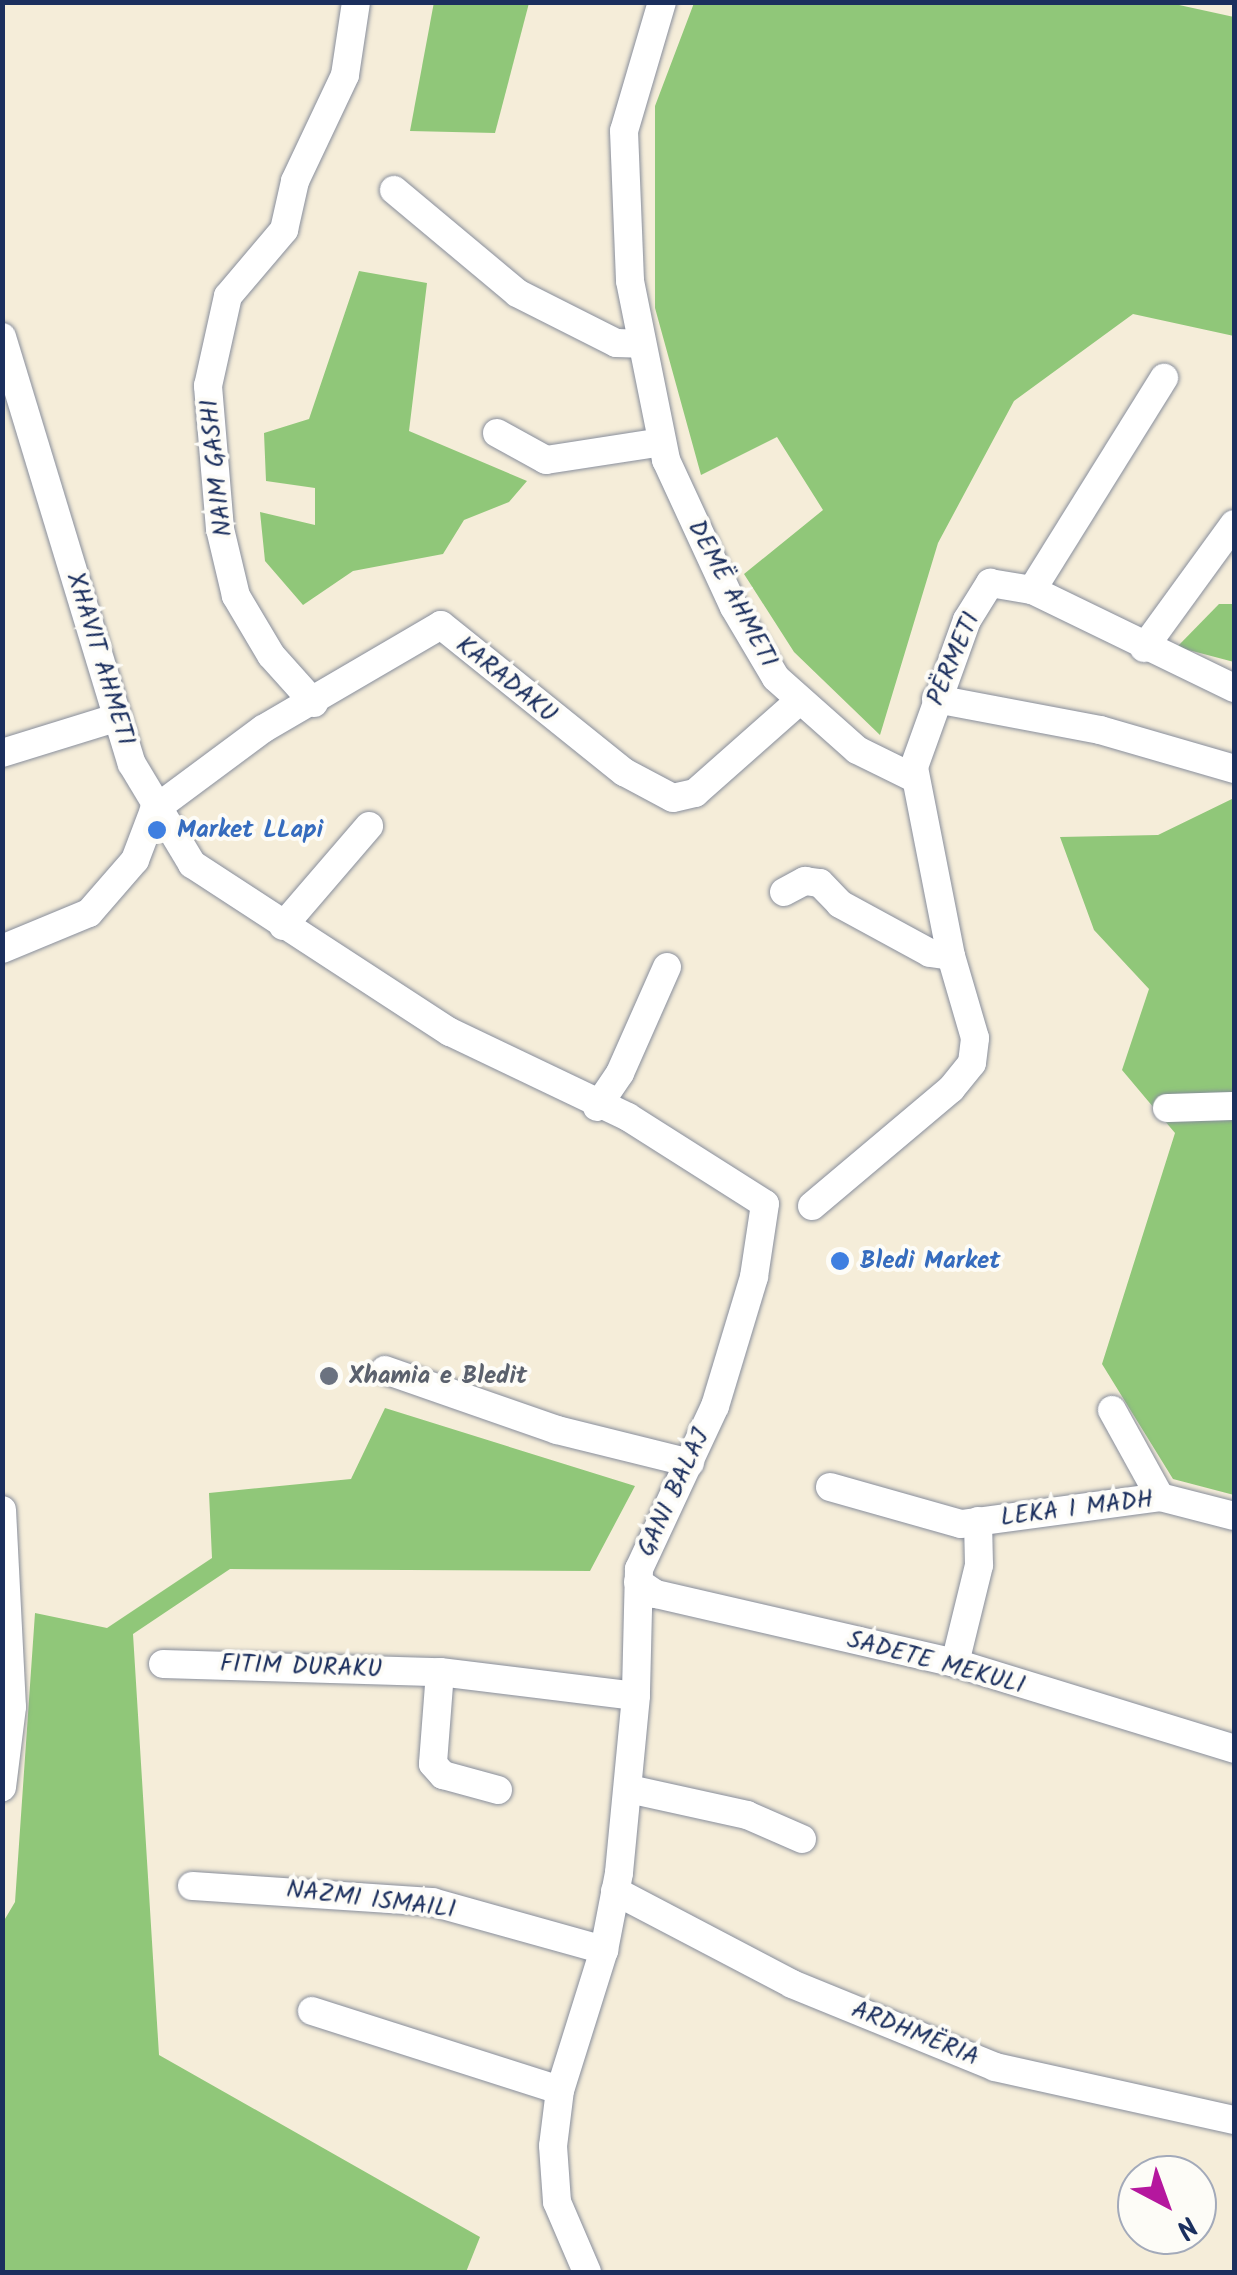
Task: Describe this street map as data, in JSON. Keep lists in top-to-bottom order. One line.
{"streets":{"street":["NAIM GASHI","DEMË AHMETI","XHAVIT AHMETI","PËRMETI","KARADAKU","GANI BALAJ","LEKA I MADH","SADETE MEKULI","FITIM DURAKU","NAZMI ISMAILI","ARDHMËRIA"]},"crossings":[["NAIM GASHI","KARADAKU"],["DEMË AHMETI","PËRMETI"],["DEMË AHMETI","KARADAKU"],["XHAVIT AHMETI","KARADAKU"],["XHAVIT AHMETI","GANI BALAJ"],["GANI BALAJ","SADETE MEKULI"],["GANI BALAJ","FITIM DURAKU"],["GANI BALAJ","NAZMI ISMAILI"],["GANI BALAJ","ARDHMËRIA"],["LEKA I MADH","SADETE MEKULI"]],"places":["Market LLapi","Bledi Market","Xhamia e Bledit"],"north":"bottom right"}
